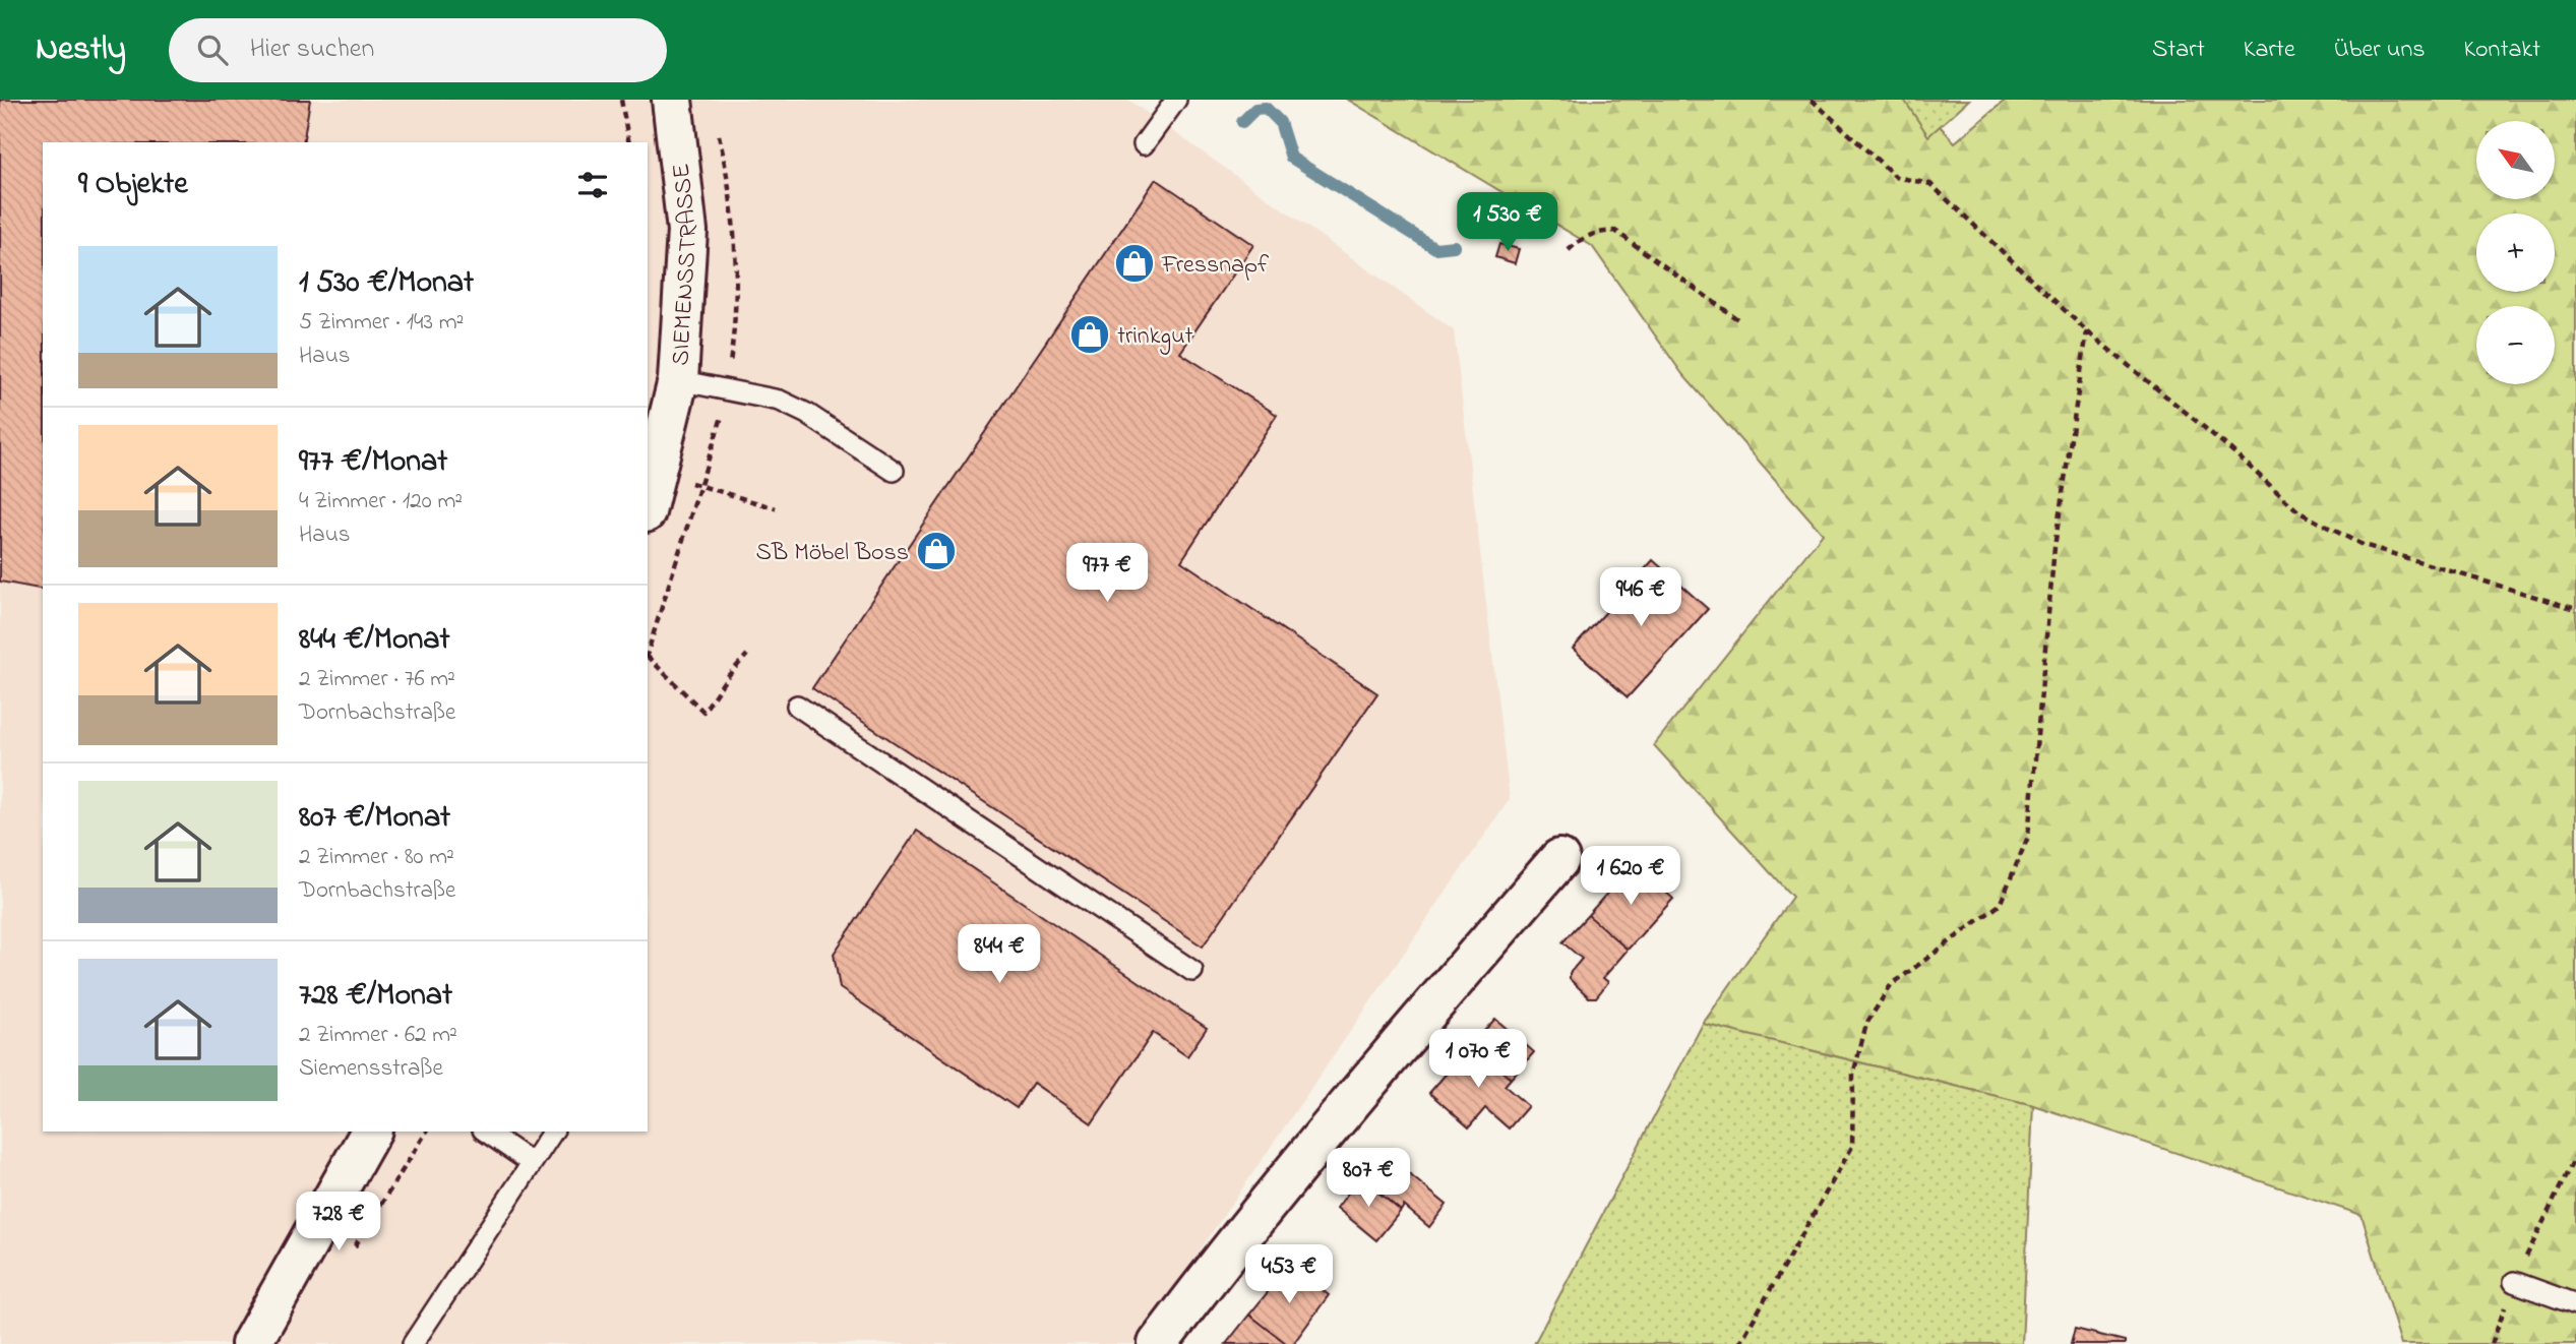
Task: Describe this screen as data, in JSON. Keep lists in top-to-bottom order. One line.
{"streets":{"street":["SIEMENSSTRASSE"]},"places":{"shop":["Fressnapf","trinkgut","SB Möbel Boss"]},"north":"top left","page":{"header":"Nestly","search":"Hier suchen","nav":["Start","Karte","Über uns","Kontakt"],"map_buttons":["+","−"],"heading":"9 Objekte","price":["1 530 €","977 €","946 €","1 620 €","844 €","1 070 €","807 €","728 €","453 €"],"list":[{"name":"1 530 €/Monat","note":"5 Zimmer · 143 m² · Haus"},{"name":"977 €/Monat","note":"4 Zimmer · 120 m² · Haus"},{"name":"844 €/Monat","note":"2 Zimmer · 76 m² · Dornbachstraße"},{"name":"807 €/Monat","note":"2 Zimmer · 80 m² · Dornbachstraße"},{"name":"728 €/Monat","note":"2 Zimmer · 62 m² · Siemensstraße"}]}}
